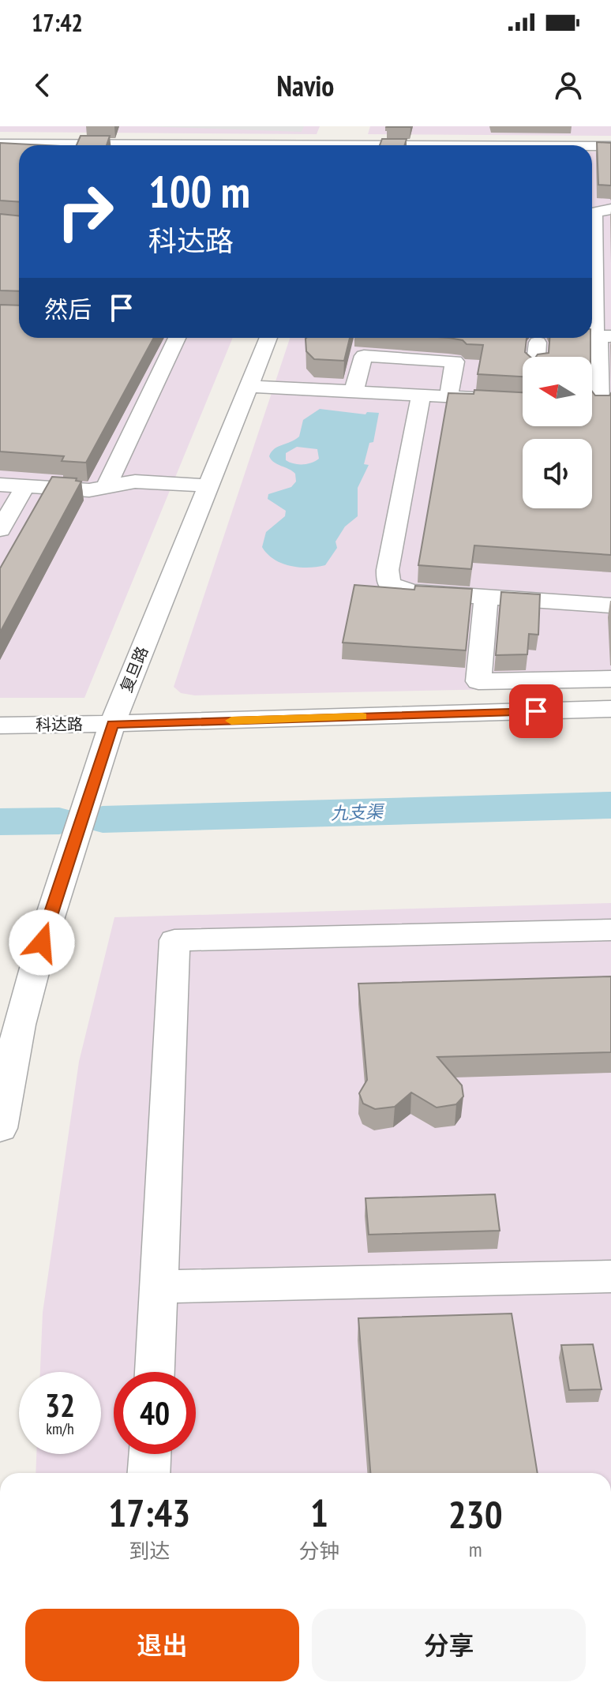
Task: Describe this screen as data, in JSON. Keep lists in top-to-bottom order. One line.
{"streets":{"street":["复旦路","科达路"]},"crossings":[["复旦路","科达路"]],"water":["九支渠"],"north":"left","page":{"status":"17:42","header":"Navio","turn":["100 m","科达路"],"then":"然后","speed":"32 km/h","limit":"40","eta":["17:43","到达","1","分钟","230","m"],"buttons":["退出","分享"]}}
